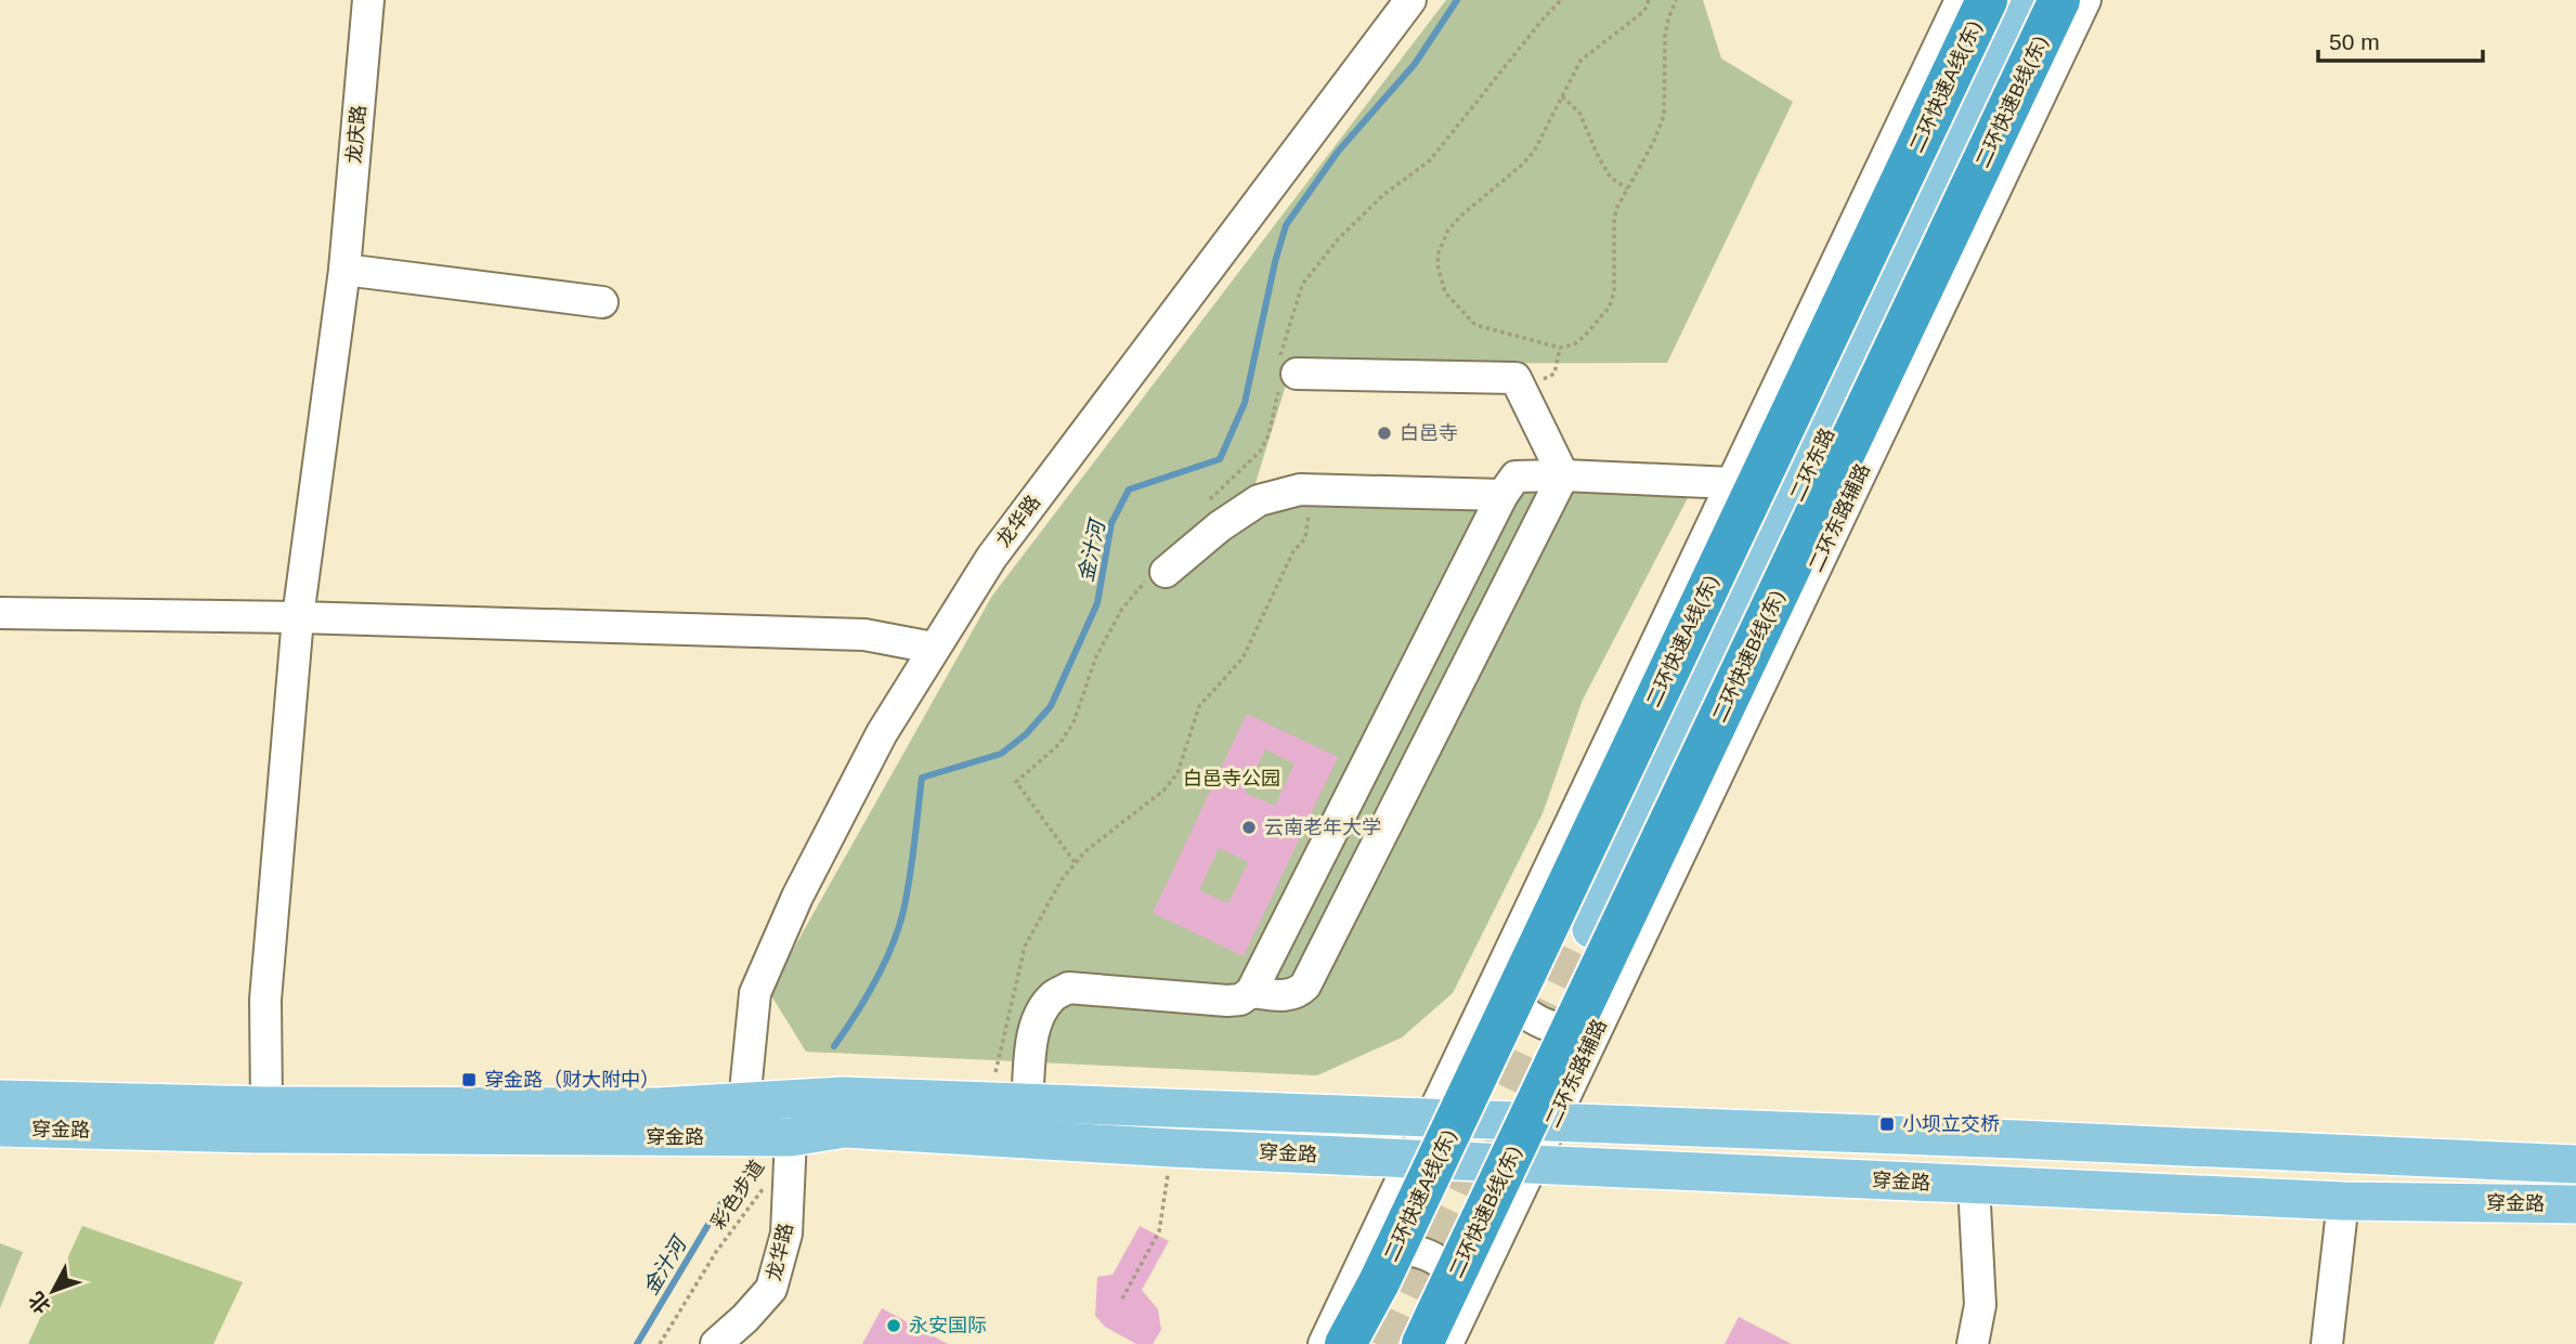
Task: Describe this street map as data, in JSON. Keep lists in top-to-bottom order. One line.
{"streets":{"highway":["二环快速A线(东)","二环快速B线(东)"],"main road":["二环东路","穿金路"],"street":["龙庆路","二环东路辅路","龙华路"],"path":["彩色步道"]},"crossings":[["二环快速B线(东)","二环东路辅路"],["龙庆路","穿金路"],["二环东路辅路","穿金路"],["龙华路","穿金路"]],"water":["金汁河"],"parks":["白邑寺公园"],"places":{"other":["白邑寺","云南老年大学","永安国际"],"transit":["穿金路（财大附中）","小坝立交桥"]},"scale_bar":"50 m","north":"bottom left"}
